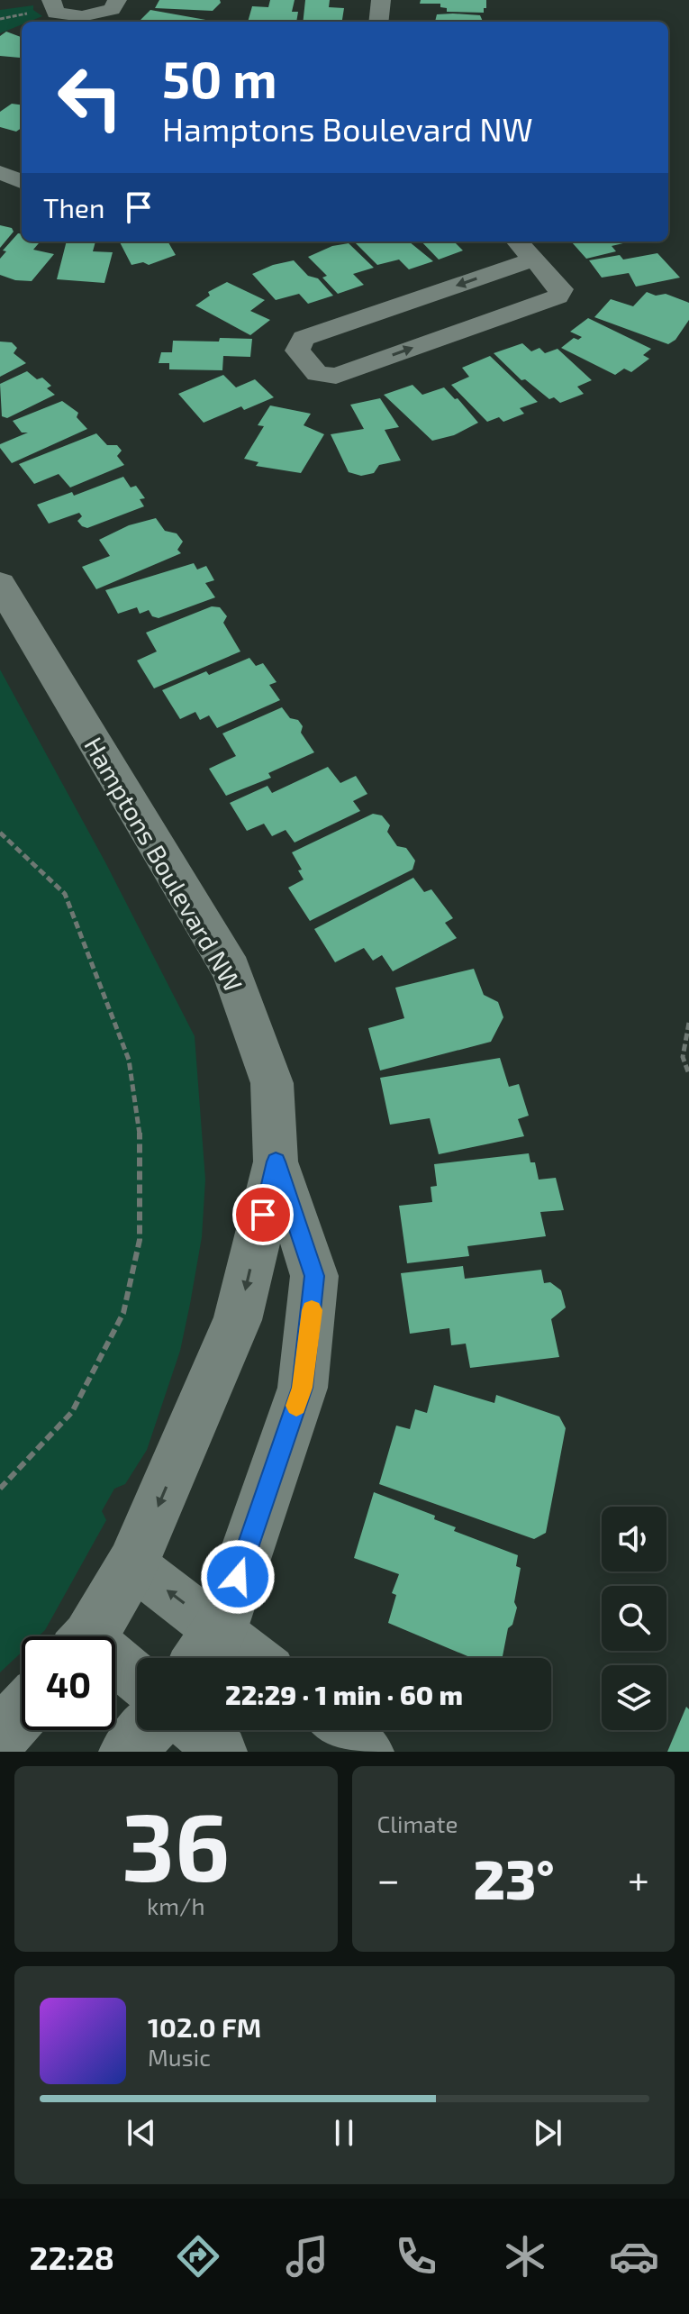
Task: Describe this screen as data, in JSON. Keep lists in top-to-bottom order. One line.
{"streets":{"street":["Hamptons Boulevard NW"]},"page":{"turn":["50 m","Hamptons Boulevard NW"],"then":"Then","limit":"40","trip":"22:29 · 1 min · 60 m","tile":[["36","km/h"],"Climate"],"heat":["−","23°","+"],"song":["102.0 FM","Music"],"tabs":"22:28"}}
